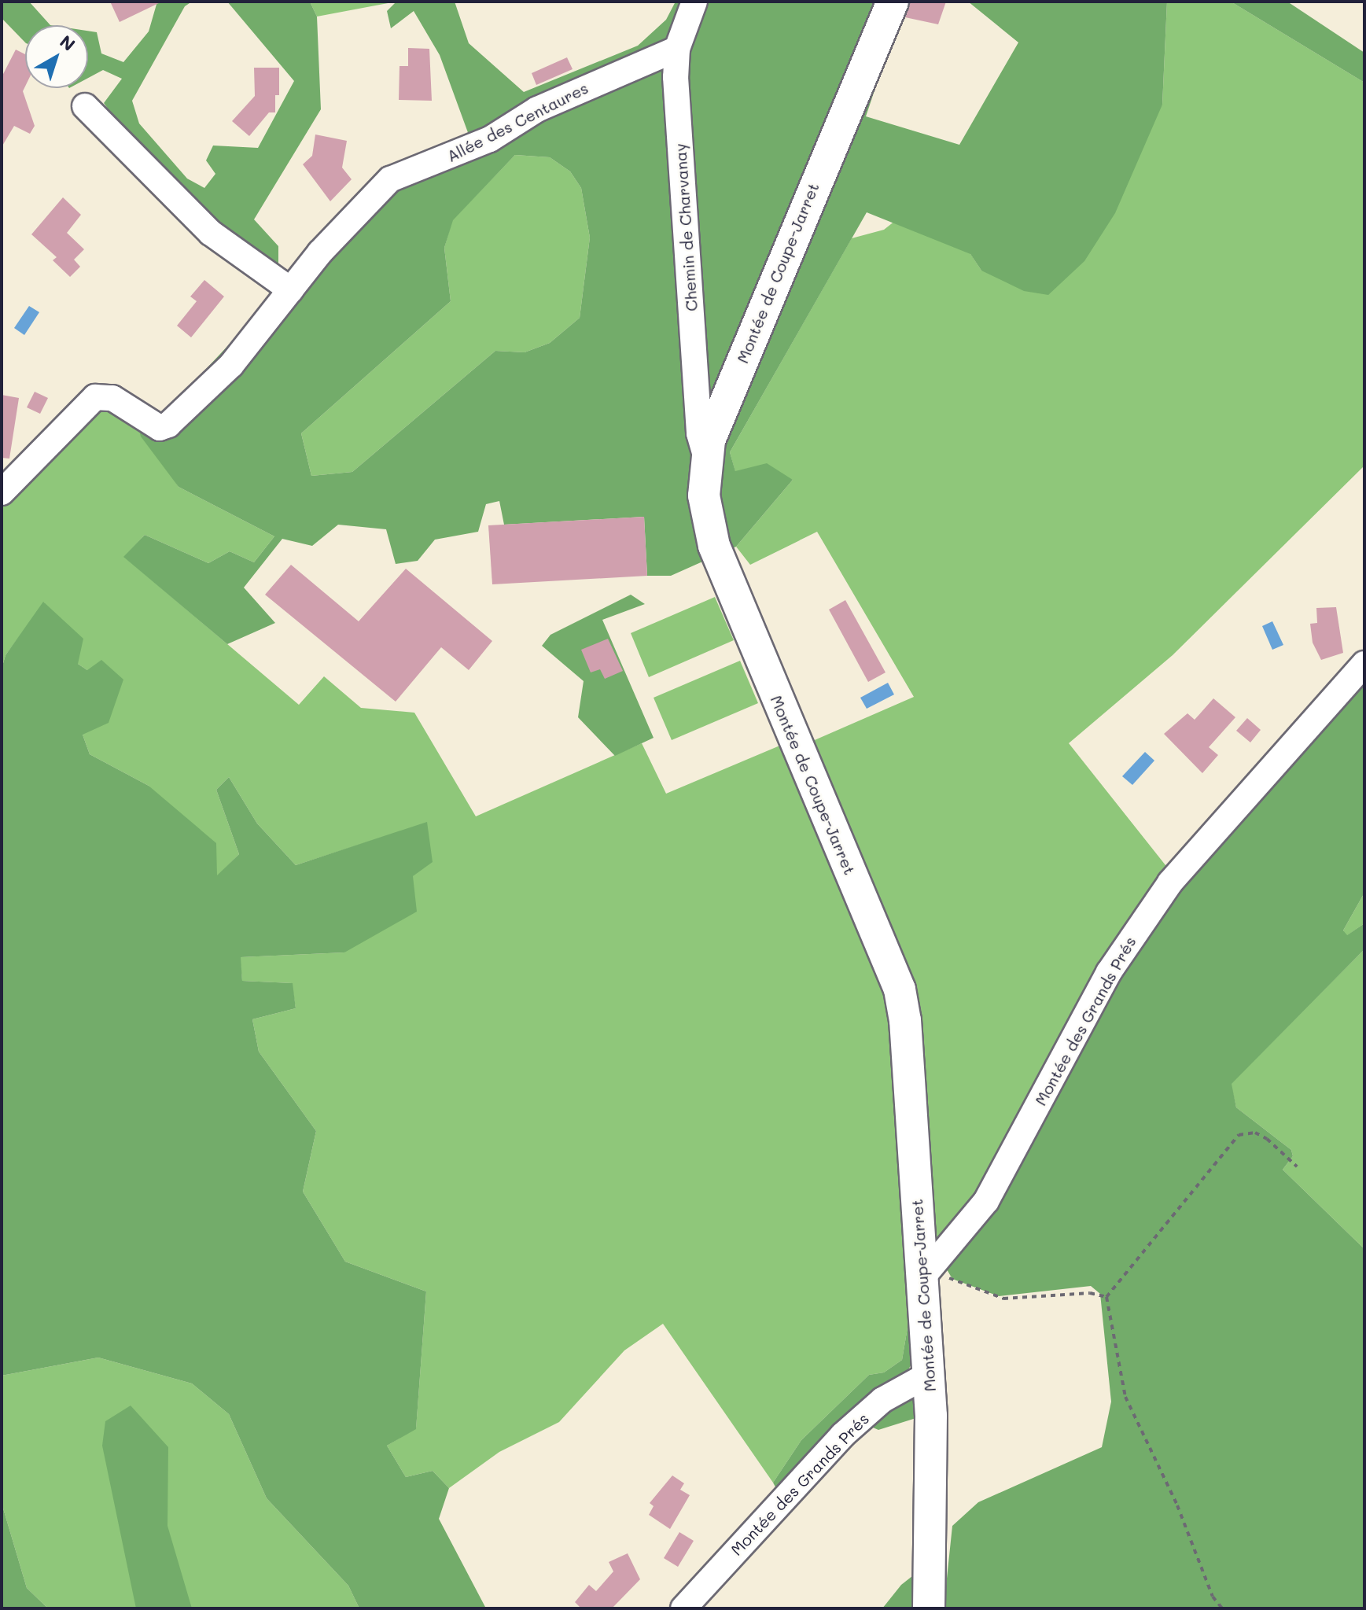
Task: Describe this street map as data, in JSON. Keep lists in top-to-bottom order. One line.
{"streets":{"main road":["Montée de Coupe-Jarret"],"street":["Allée des Centaures","Chemin de Charvanay","Montée des Grands Prés"]},"crossings":[["Allée des Centaures","Chemin de Charvanay"],["Chemin de Charvanay","Montée de Coupe-Jarret"],["Montée de Coupe-Jarret","Montée des Grands Prés"]],"north":"top right"}
